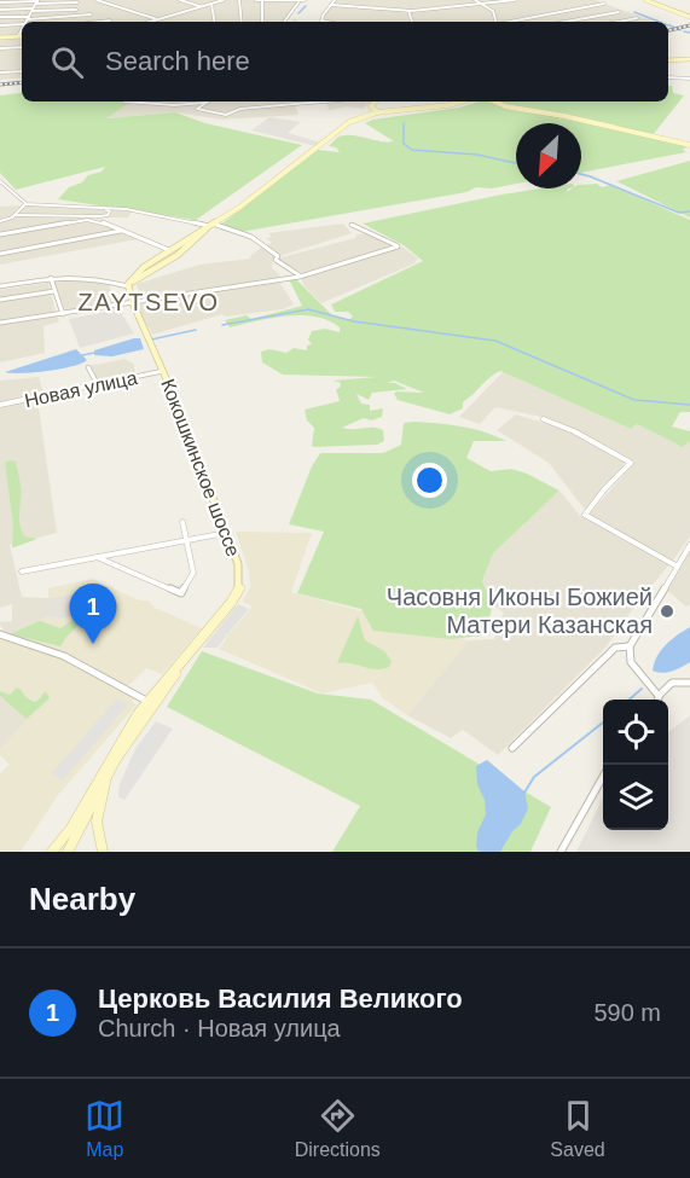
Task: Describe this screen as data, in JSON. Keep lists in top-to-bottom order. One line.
{"streets":{"main road":["Кокошкинское шоссе"],"street":["Новая улица"]},"crossings":[["Новая улица","Кокошкинское шоссе"]],"districts":["ZAYTSEVO"],"places":["Часовня Иконы Божией Матери Казанская"],"north":"bottom left","page":{"search":"Search here","pins":"1","heading":"Nearby","list":[{"mark":"1","name":"Церковь Василия Великого","note":"Church · Новая улица","value":"590 m"}],"nav":["Map","Directions","Saved"]}}
